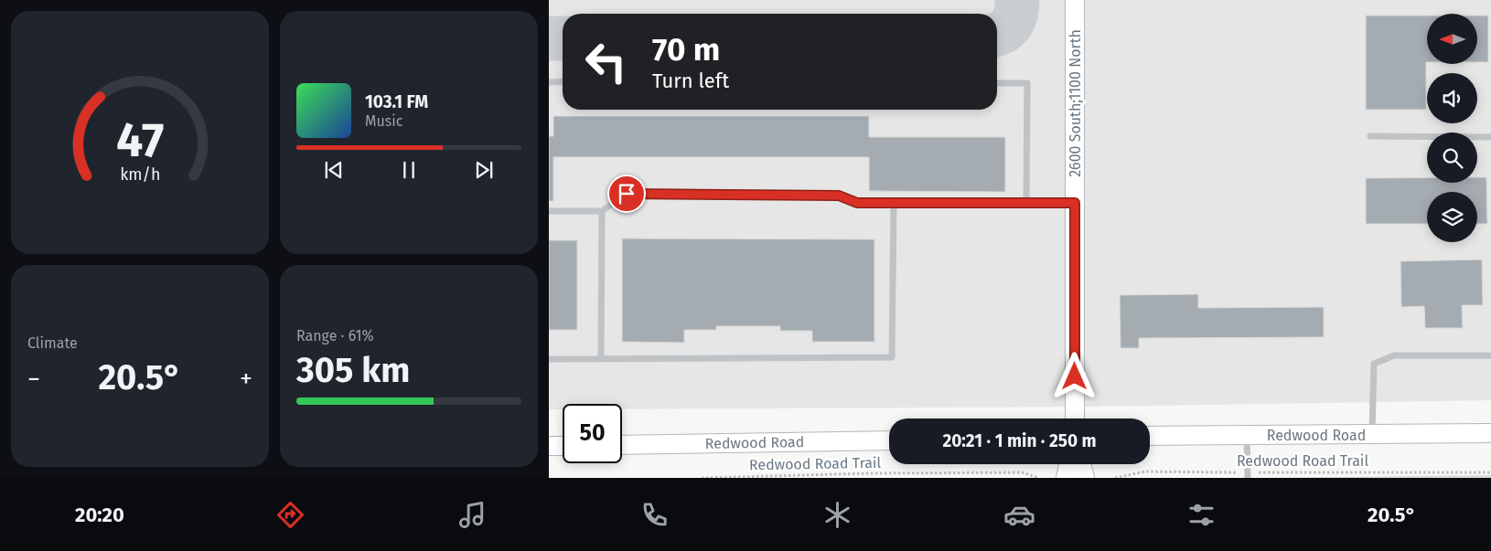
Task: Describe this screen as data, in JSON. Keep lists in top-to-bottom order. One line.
{"streets":{"main road":["2600 South;1100 North","Redwood Road"],"path":["Redwood Road Trail"]},"north":"left","page":{"turn":["70 m","Turn left"],"song":["103.1 FM","Music"],"tile":["Climate",["Range · 61%","305 km"]],"heat":["−","20.5°","+"],"limit":"50","trip":"20:21 · 1 min · 250 m","tabs":["20:20","20.5°"],"gauge":["47","km/h"]}}
